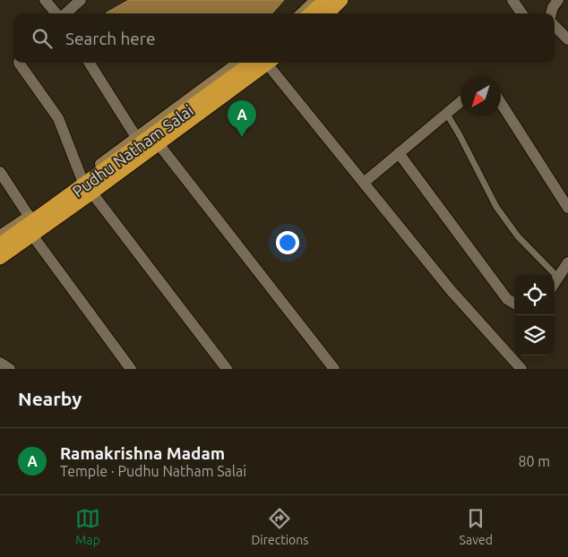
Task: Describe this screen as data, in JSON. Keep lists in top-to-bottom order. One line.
{"streets":{"main road":["Pudhu Natham Salai"]},"north":"bottom left","page":{"search":"Search here","pins":"A","heading":"Nearby","list":[{"mark":"A","name":"Ramakrishna Madam","note":"Temple · Pudhu Natham Salai","value":"80 m"}],"nav":["Map","Directions","Saved"]}}
